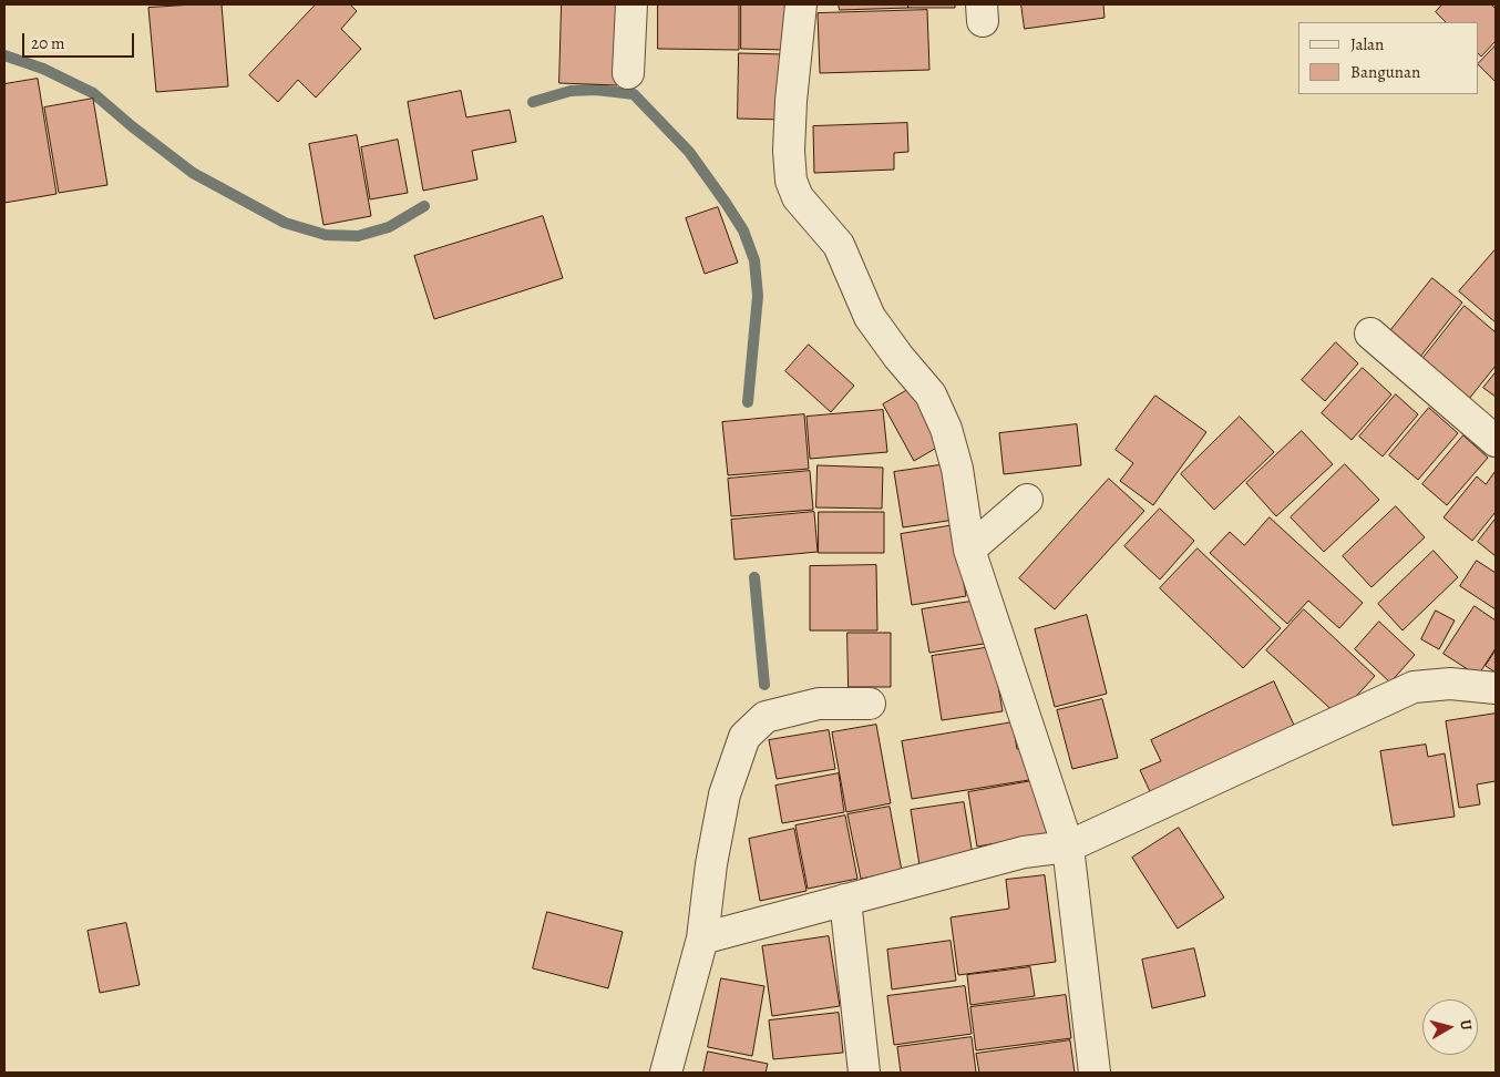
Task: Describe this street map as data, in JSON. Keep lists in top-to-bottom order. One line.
{"legend":["Jalan","Bangunan"],"scale_bar":"20 m","north":"right"}
